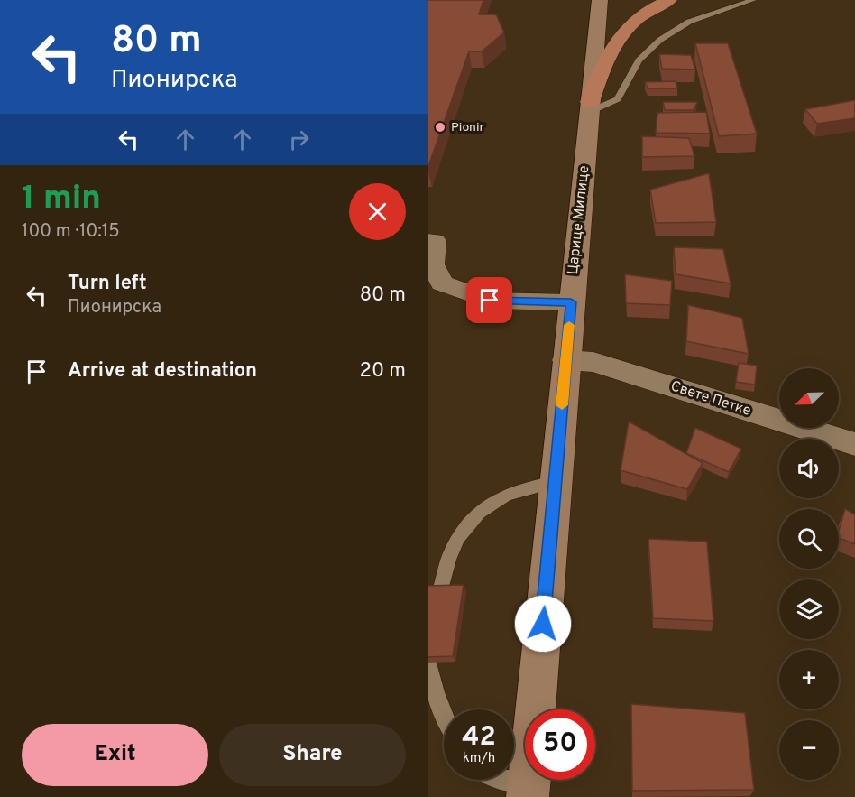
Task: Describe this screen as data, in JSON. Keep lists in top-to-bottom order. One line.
{"streets":{"main road":["Царице Милице"],"street":["Свете Петке"]},"crossings":[["Царице Милице","Свете Петке"]],"places":["Pionir"],"north":"bottom left","page":{"turn":["80 m","Пионирска"],"heading":["1 min","100 m · 10:15"],"list":[{"name":"Turn left","note":"Пионирска","value":"80 m"},{"name":"Arrive at destination","value":"20 m"}],"map_buttons":["+","−"],"speed":"42 km/h","limit":"50","buttons":["Exit","Share"]}}
